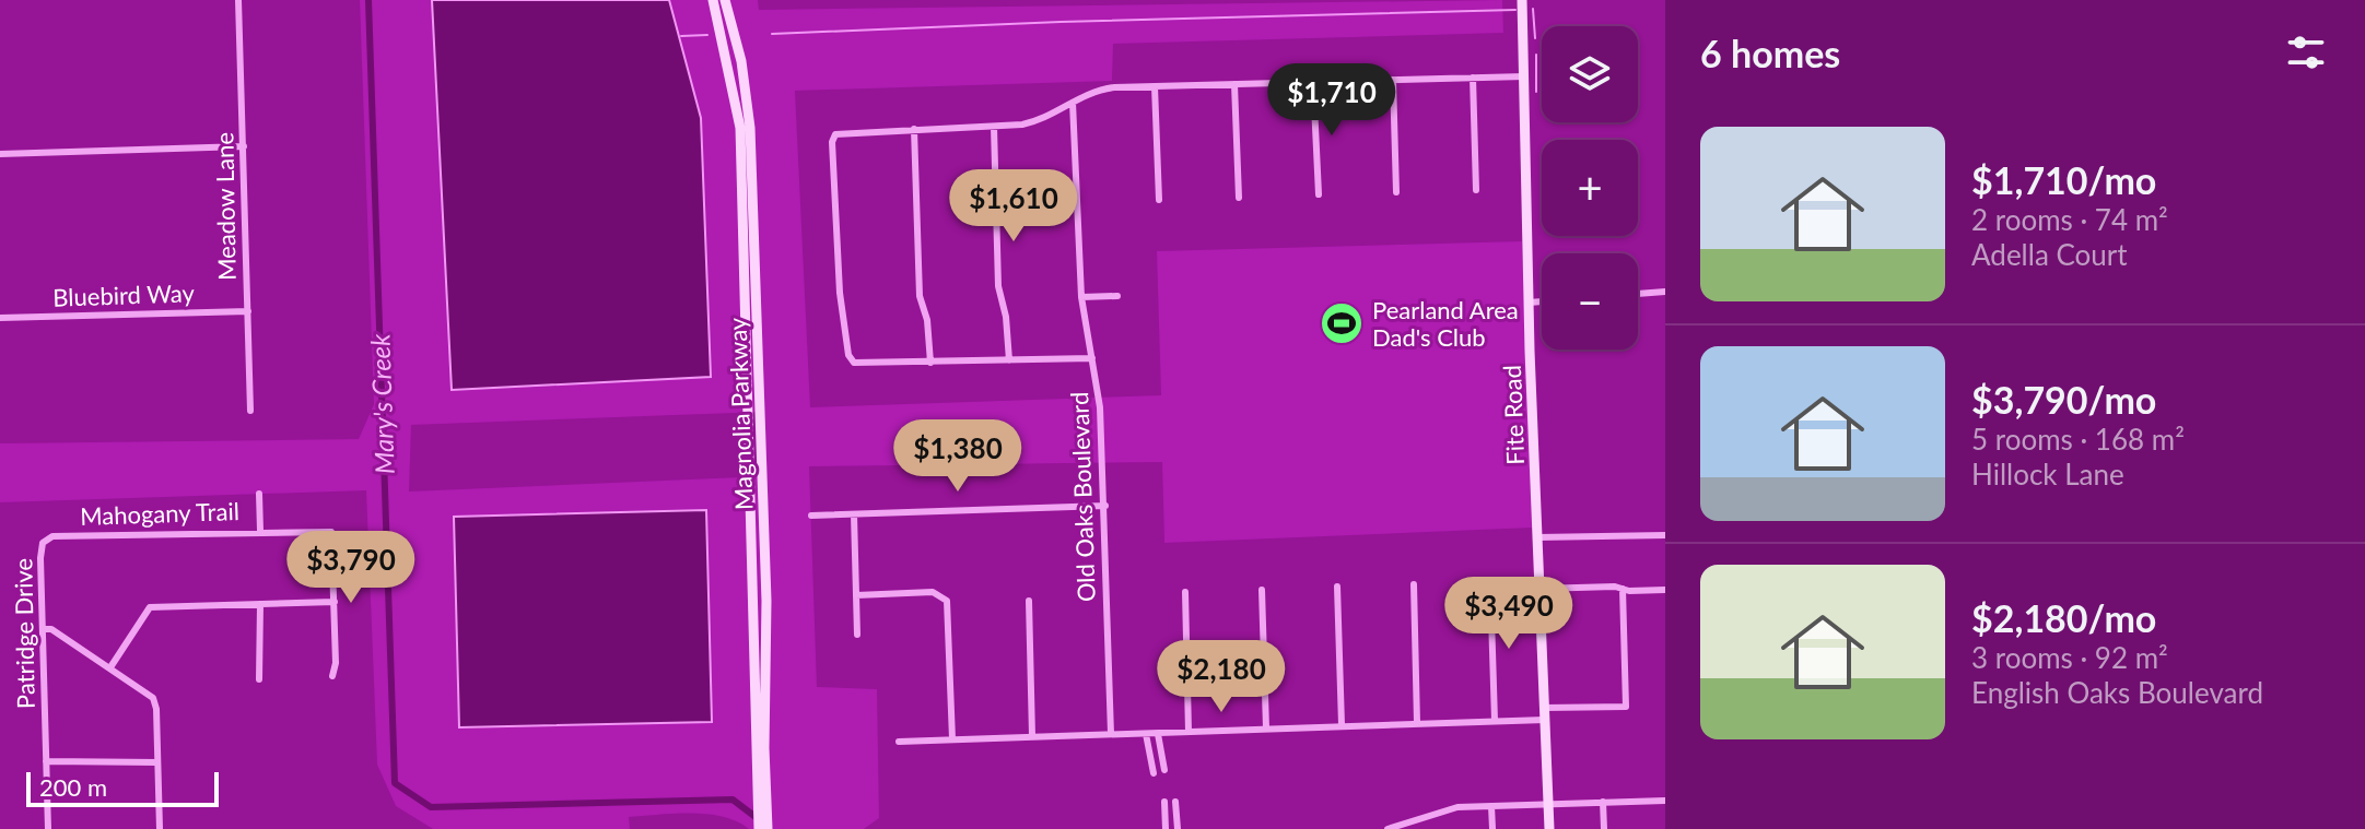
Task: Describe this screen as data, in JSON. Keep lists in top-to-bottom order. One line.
{"streets":{"street":["Meadow Lane","Bluebird Way","Magnolia Parkway","Fite Road","Old Oaks Boulevard","Mahogany Trail","Patridge Drive"]},"crossings":[["Meadow Lane","Bluebird Way"],["Mahogany Trail","Patridge Drive"]],"water":["Mary's Creek"],"places":{"sports":["Pearland Area Dad's Club"]},"scale_bar":"200 m","page":{"heading":"6 homes","map_buttons":["+","−"],"price":["$1,710","$1,610","$1,380","$3,790","$3,490","$2,180"],"list":[{"name":"$1,710/mo","note":"2 rooms · 74 m² · Adella Court"},{"name":"$3,790/mo","note":"5 rooms · 168 m² · Hillock Lane"},{"name":"$2,180/mo","note":"3 rooms · 92 m² · English Oaks Boulevard"}],"scale":"200 m"}}
